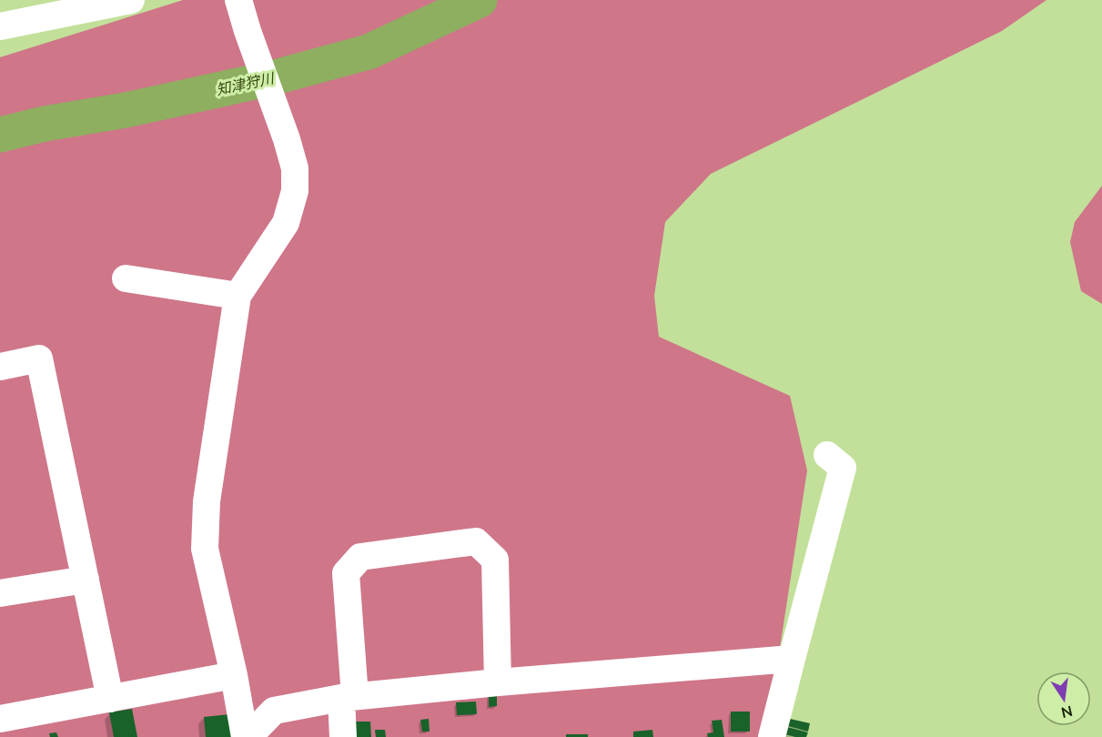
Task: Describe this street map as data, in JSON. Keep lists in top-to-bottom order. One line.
{"water":["知津狩川"],"north":"bottom"}
